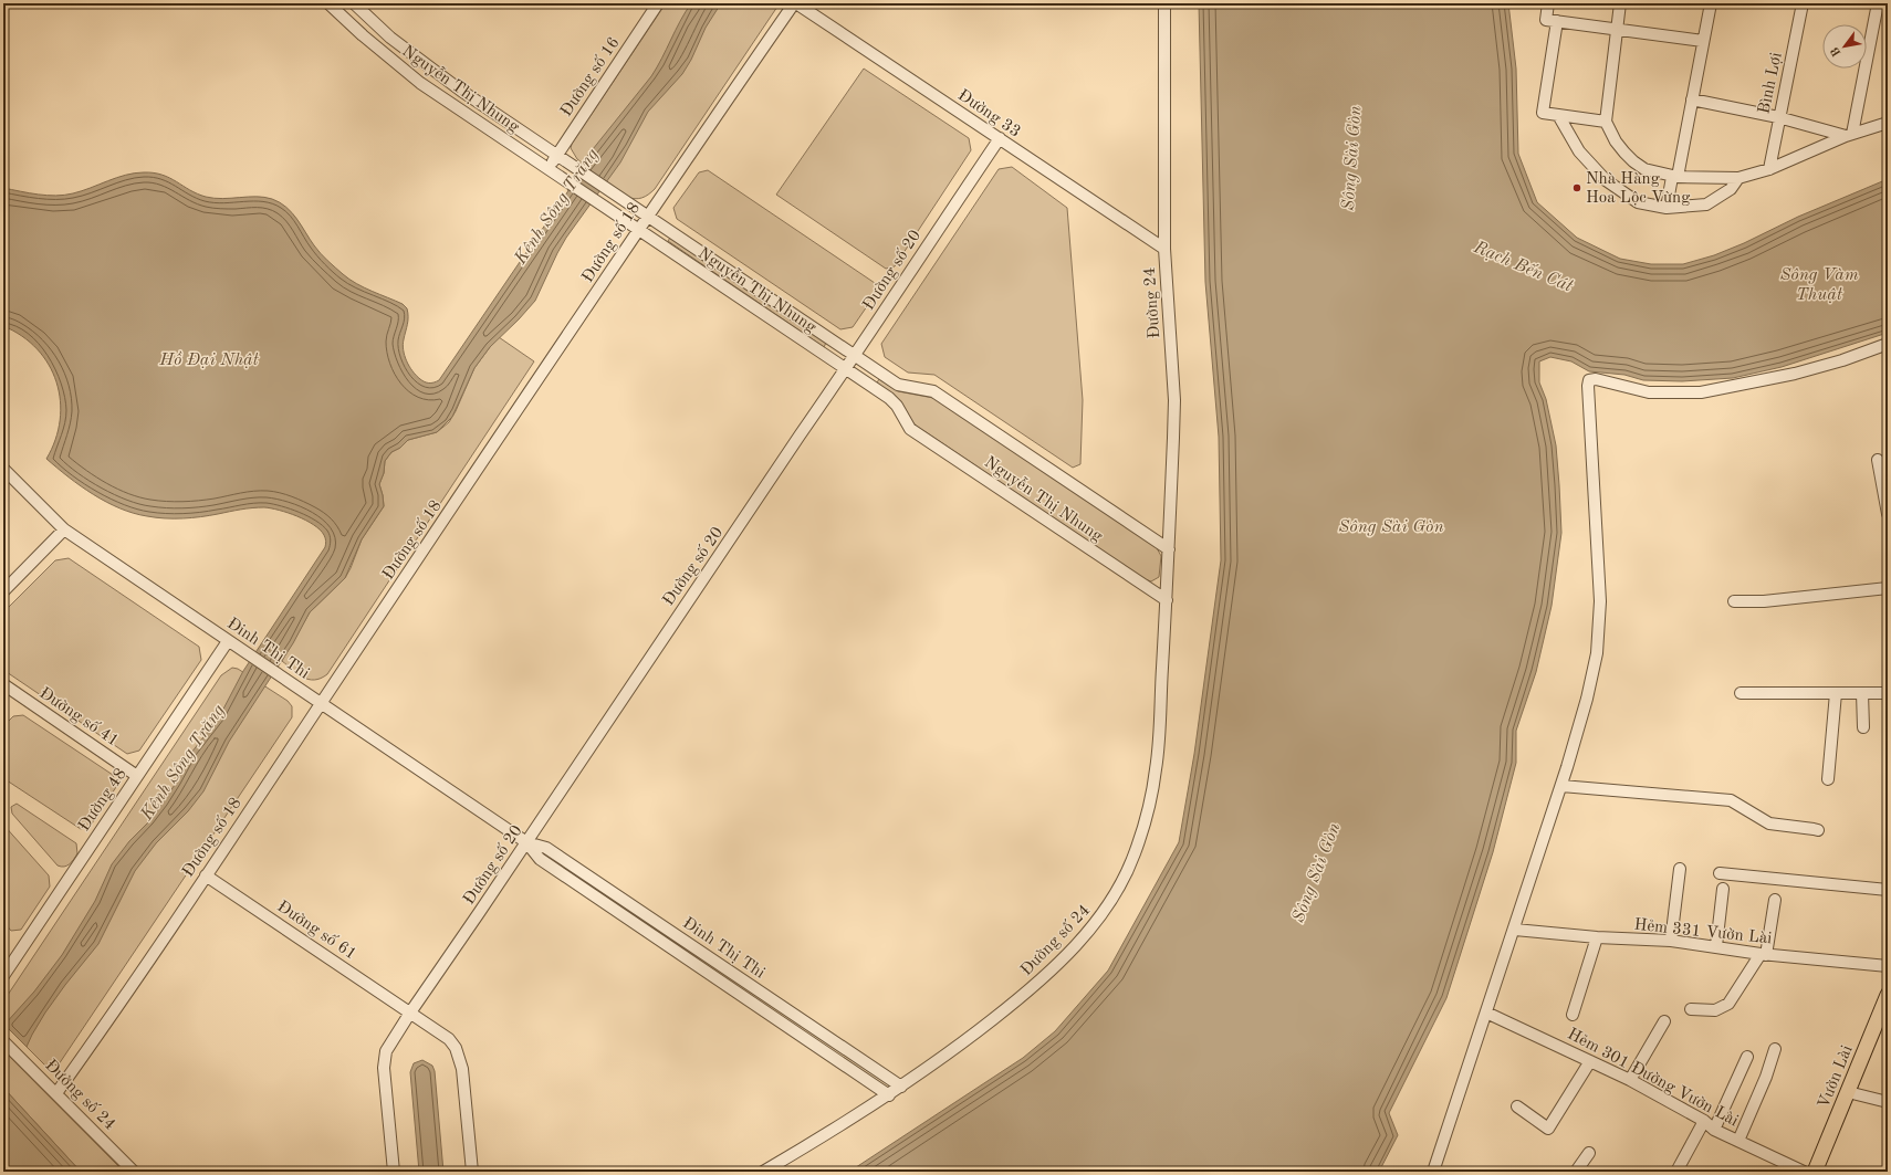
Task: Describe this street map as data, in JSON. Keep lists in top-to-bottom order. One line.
{"streets":{"main road":["Vườn Lài"],"street":["Đường số 16","Bình Lợi","Nguyễn Thị Nhung","Đường 33","Đường số 18","Đường số 20","Đường 24","Đinh Thị Thi","Đường số 41","Đường 48","Đường số 61","Hẻm 331 Vườn Lài","Đường số 24","Hẻm 301 Đường Vườn Lài"]},"crossings":[["Đường số 16","Nguyễn Thị Nhung"],["Nguyễn Thị Nhung","Đường số 18"],["Nguyễn Thị Nhung","Đường số 20"],["Nguyễn Thị Nhung","Đường 24"],["Nguyễn Thị Nhung","Đường số 24"],["Đường 33","Đường số 18"],["Đường 33","Đường số 20"],["Đường 33","Đường 24"],["Đường số 18","Đinh Thị Thi"],["Đường số 18","Đường số 61"],["Đường số 18","Đường số 24"],["Đường số 20","Đinh Thị Thi"],["Đường số 20","Đường số 61"],["Đường 24","Đường số 24"],["Đinh Thị Thi","Đường 48"],["Đinh Thị Thi","Đường số 24"],["Đường số 41","Đường 48"]],"water":["Sông Sài Gòn","Kênh Sông Trăng","Rạch Bến Cát","Sông Vàm Thuật","Hồ Đại Nhật"],"places":["Nhà Hàng Hoa Lộc Vừng"],"north":"bottom left"}
